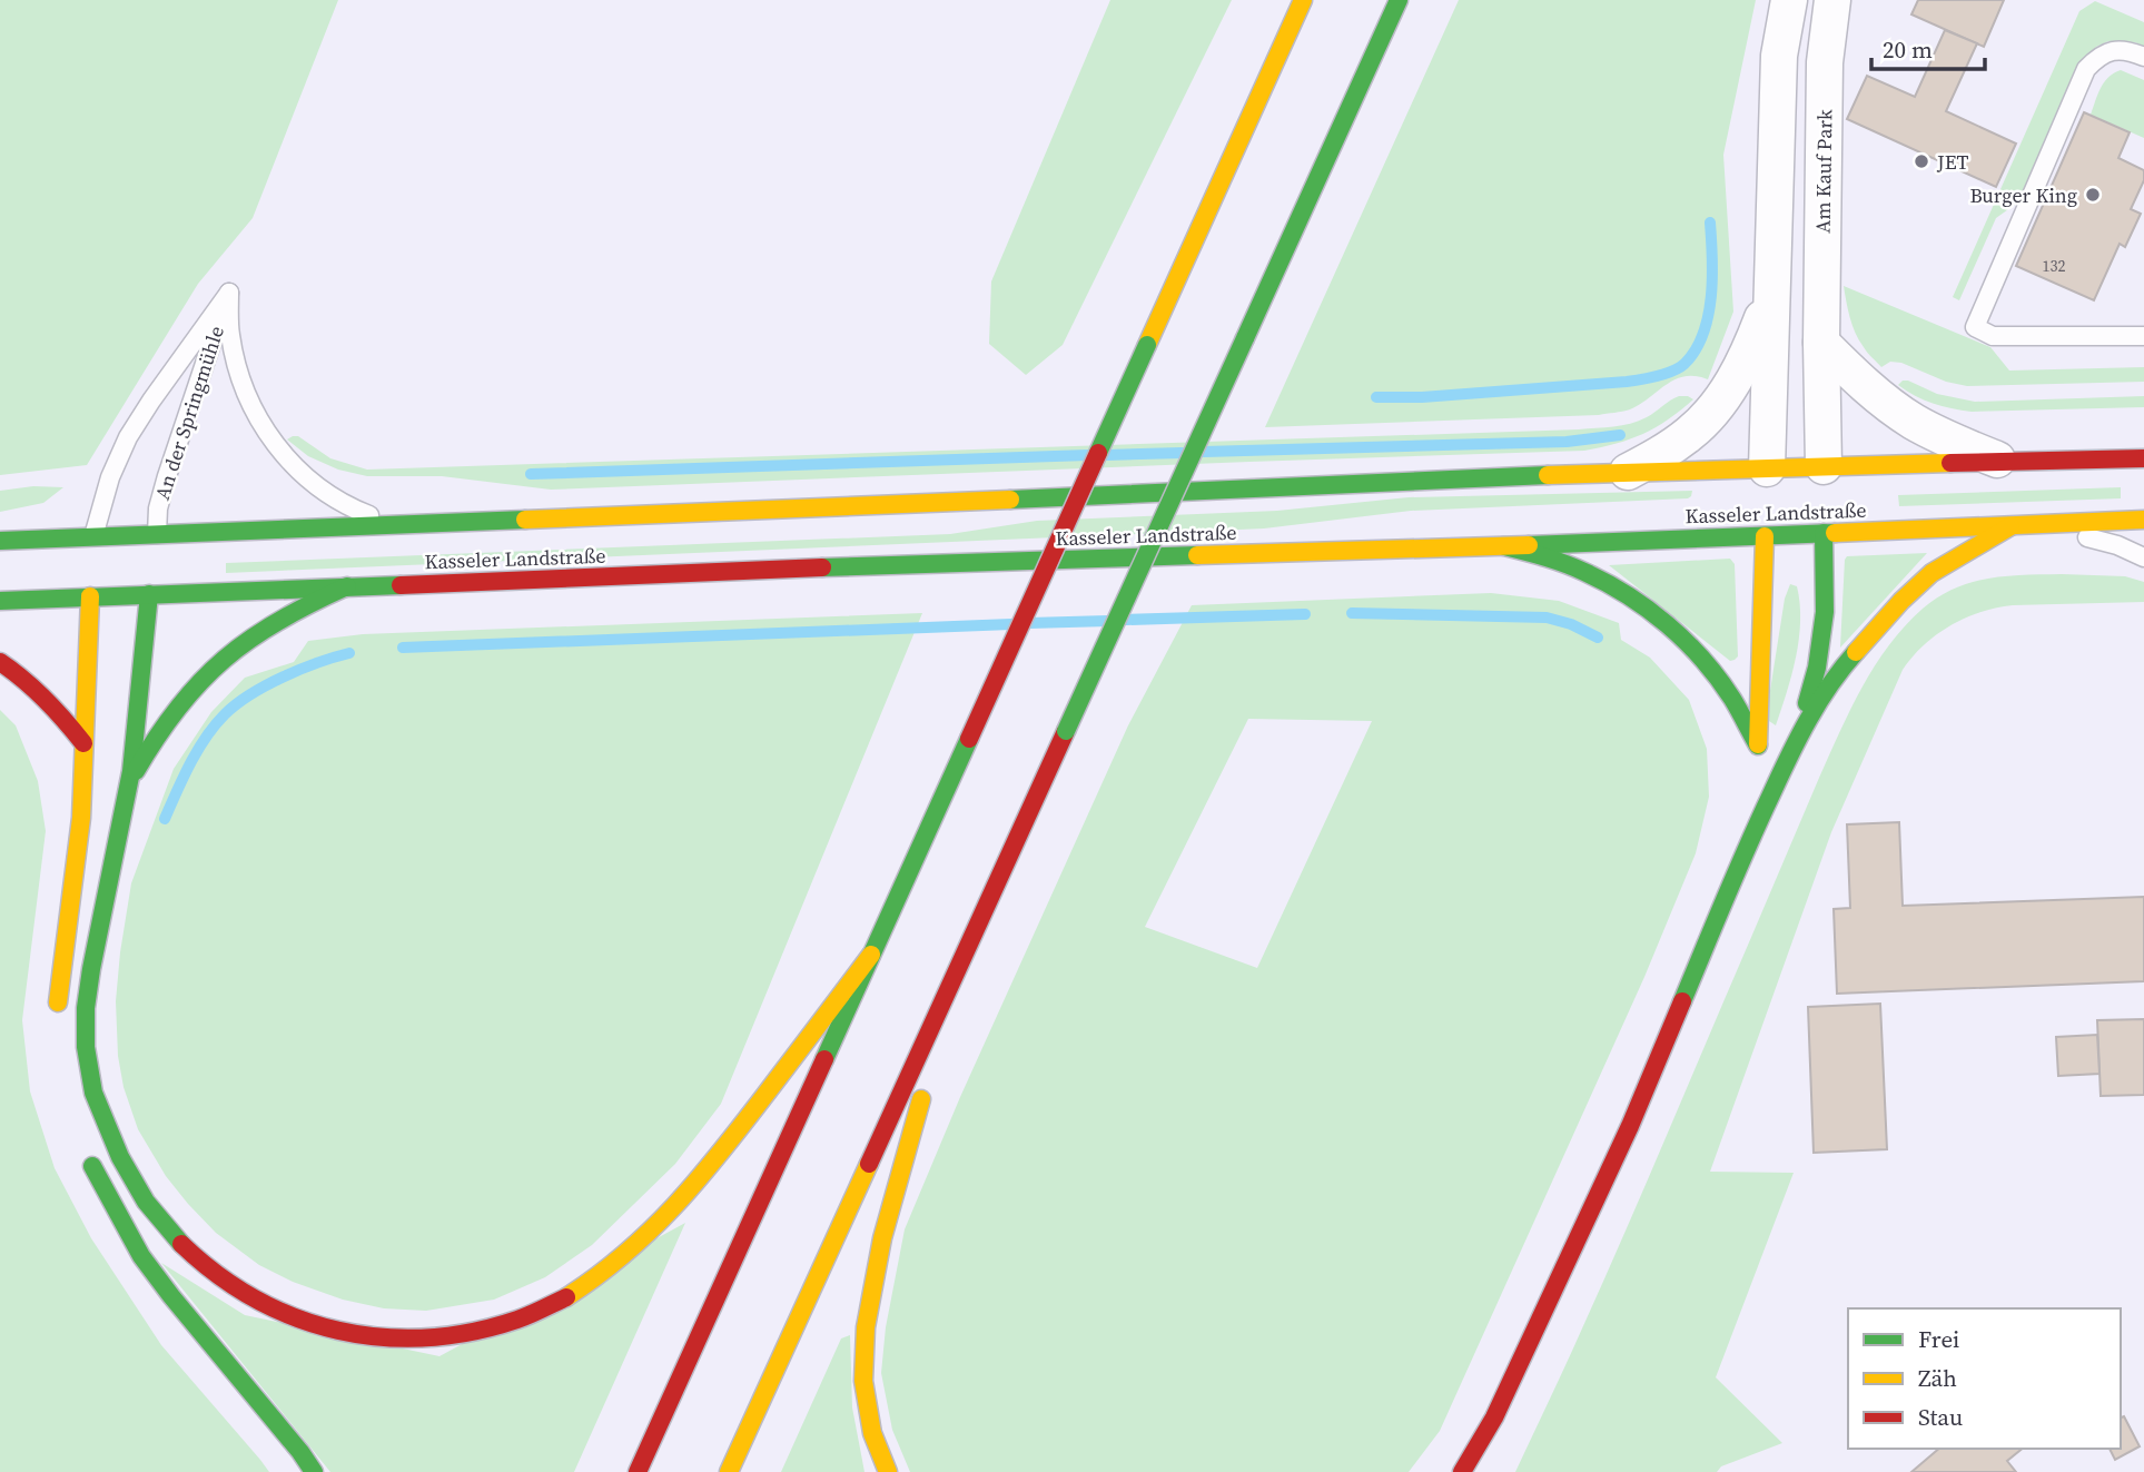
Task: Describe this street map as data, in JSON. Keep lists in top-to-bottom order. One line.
{"streets":{"main road":["Kasseler Landstraße"],"street":["Am Kauf Park"],"lane":["An der Springmühle"]},"crossings":[["Am Kauf Park","Kasseler Landstraße"],["An der Springmühle","Kasseler Landstraße"]],"places":["JET","Burger King"],"house_numbers":["132"],"legend":["Frei","Zäh","Stau"],"scale_bar":"20 m"}
